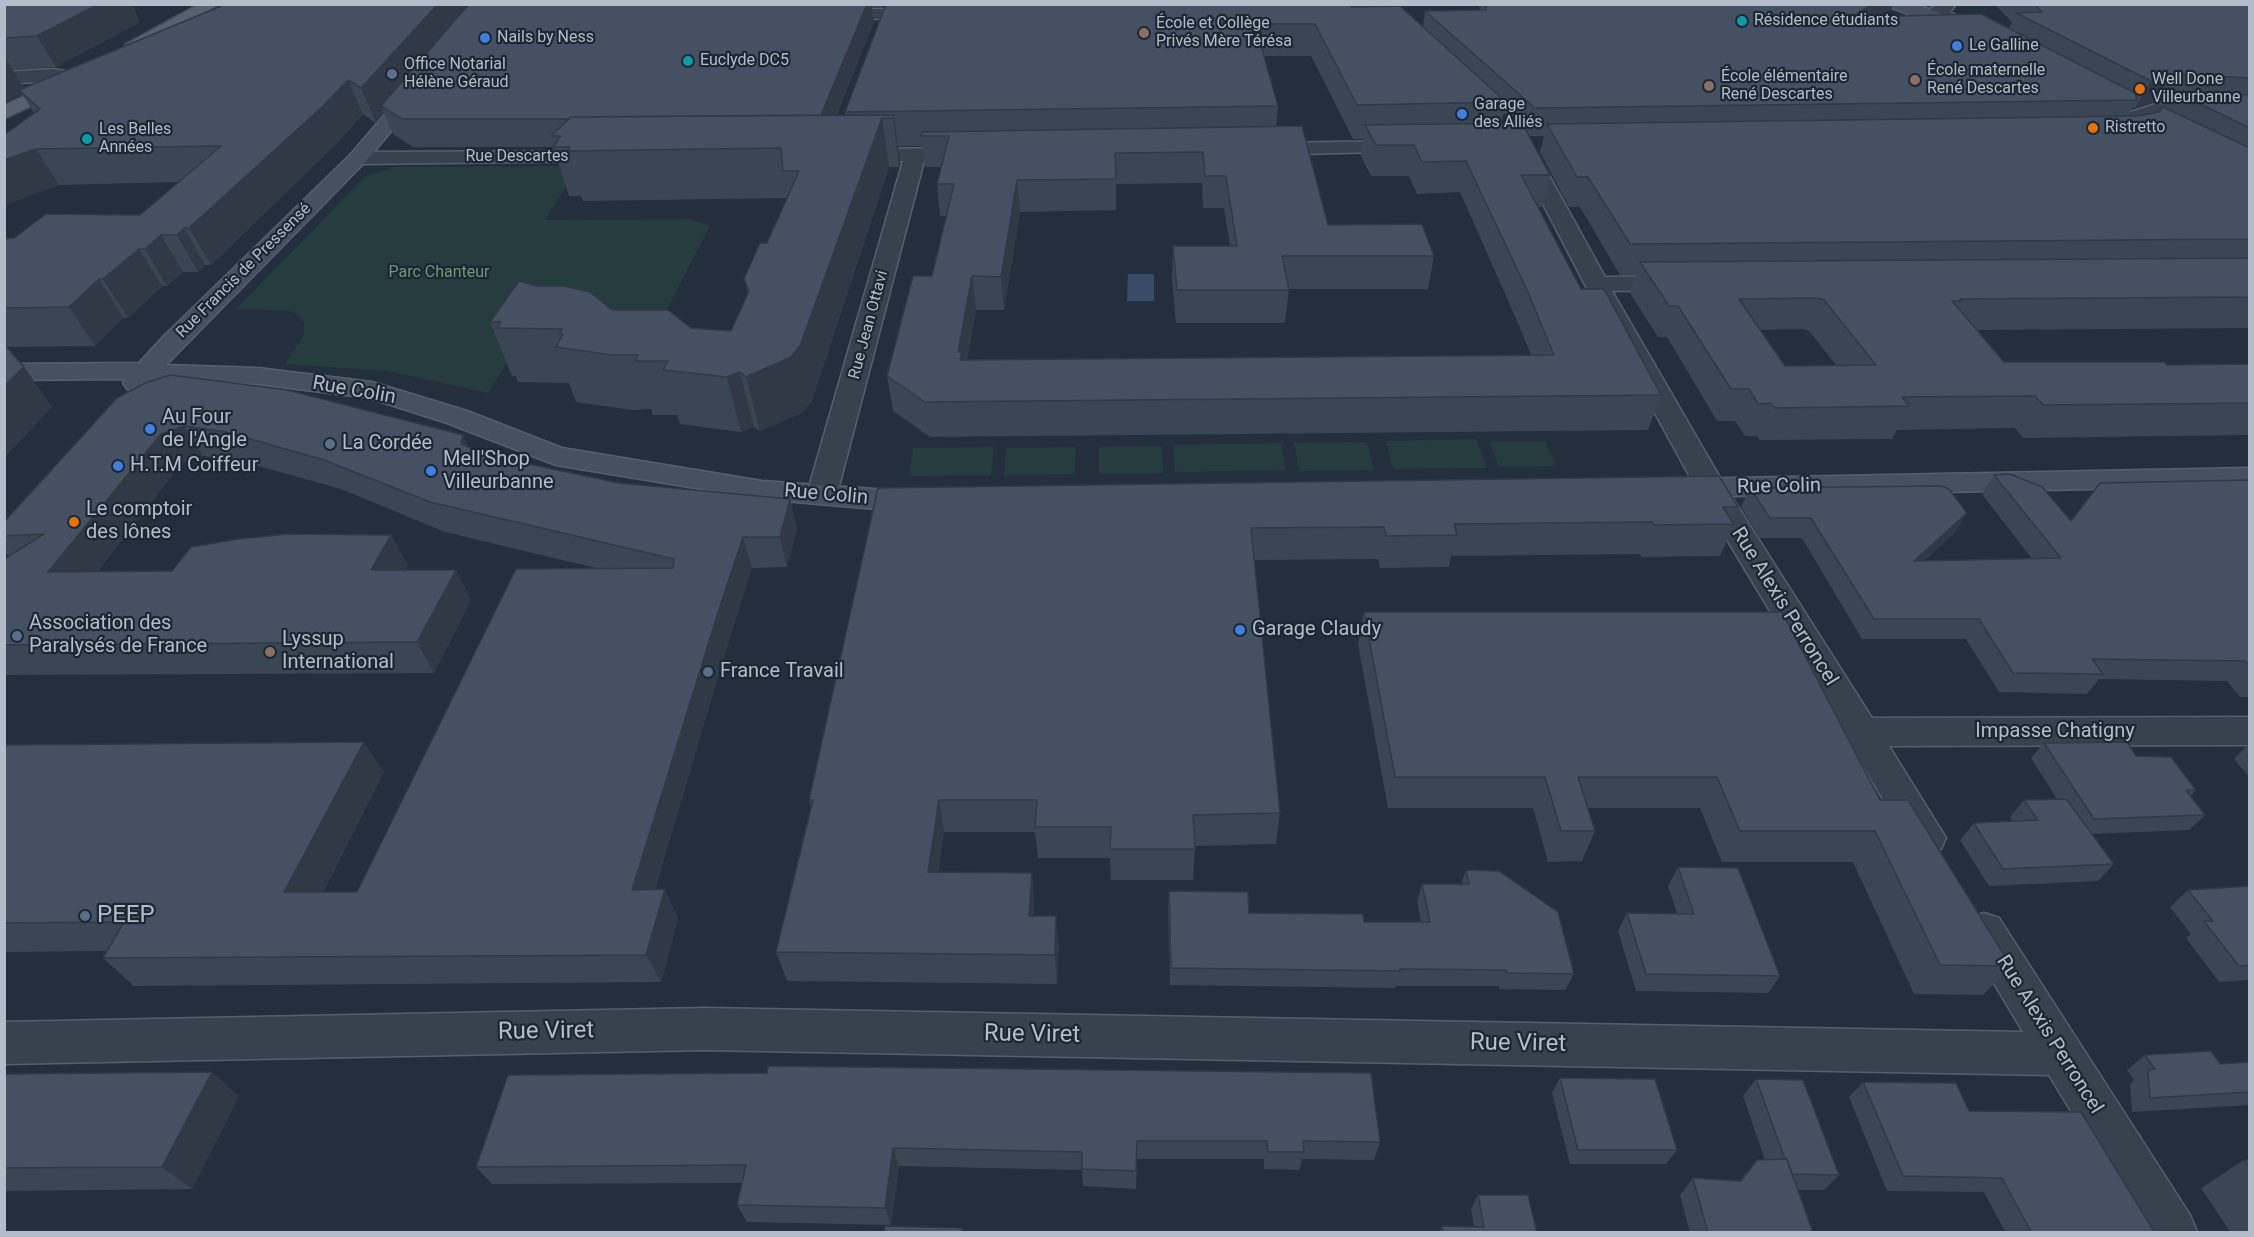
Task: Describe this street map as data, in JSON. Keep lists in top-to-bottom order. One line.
{"streets":{"street":["Rue Descartes","Rue Francis de Pressensé","Rue Jean Ottavi","Rue Colin","Rue Alexis Perroncel","Impasse Chatigny","Rue Viret"]},"crossings":[["Rue Descartes","Rue Francis de Pressensé"],["Rue Francis de Pressensé","Rue Colin"],["Rue Jean Ottavi","Rue Colin"],["Rue Colin","Rue Alexis Perroncel"],["Rue Alexis Perroncel","Impasse Chatigny"],["Rue Alexis Perroncel","Rue Viret"]],"parks":["Parc Chanteur"],"places":["Résidence étudiants","École et Collège Privés Mère Térésa","Nails by Ness","Le Galline","Euclyde DC5","Office Notarial Hélène Géraud","École maternelle René Descartes","École élémentaire René Descartes","Well Done Villeurbanne","Garage des Alliés","Ristretto","Les Belles Années","Au Four de l'Angle","La Cordée","H.T.M Coiffeur","Mell'Shop Villeurbanne","Le comptoir des lônes","Garage Claudy","Association des Paralysés de France","Lyssup International","France Travail","PEEP"]}
